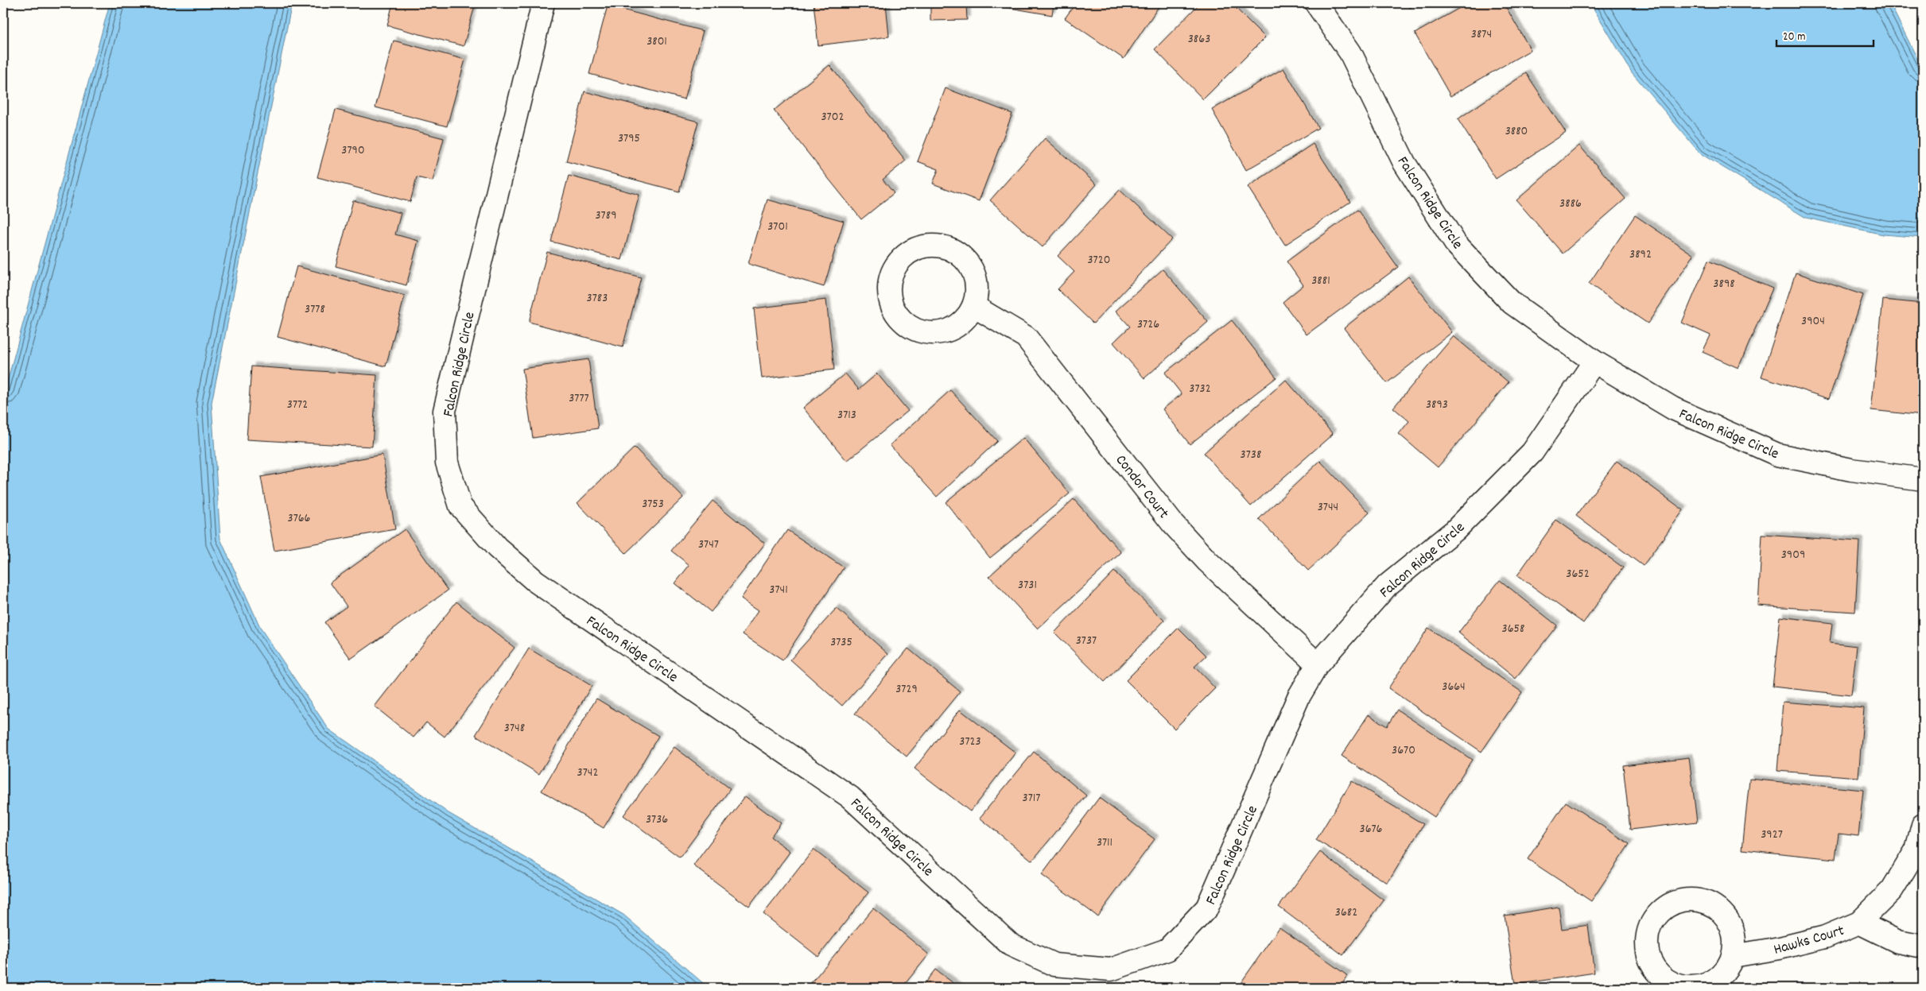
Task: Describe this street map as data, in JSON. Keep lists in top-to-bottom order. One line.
{"streets":{"street":["Falcon Ridge Circle","Condor Court","Hawks Court"]},"crossings":[["Falcon Ridge Circle","Condor Court"]],"house_numbers":["3874","3863","3801","3702","3880","3795","3790","3886","3789","3701","3892","3720","3881","3898","3783","3778","3904","3726","3732","3777","3772","3893","3713","3738","3753","3744","3766","3747","3909","3652","3731","3741","3658","3737","3735","3664","3729","3748","3723","3670","3742","3717","3736","3676","3927","3711","3682"],"scale_bar":"20 m"}
